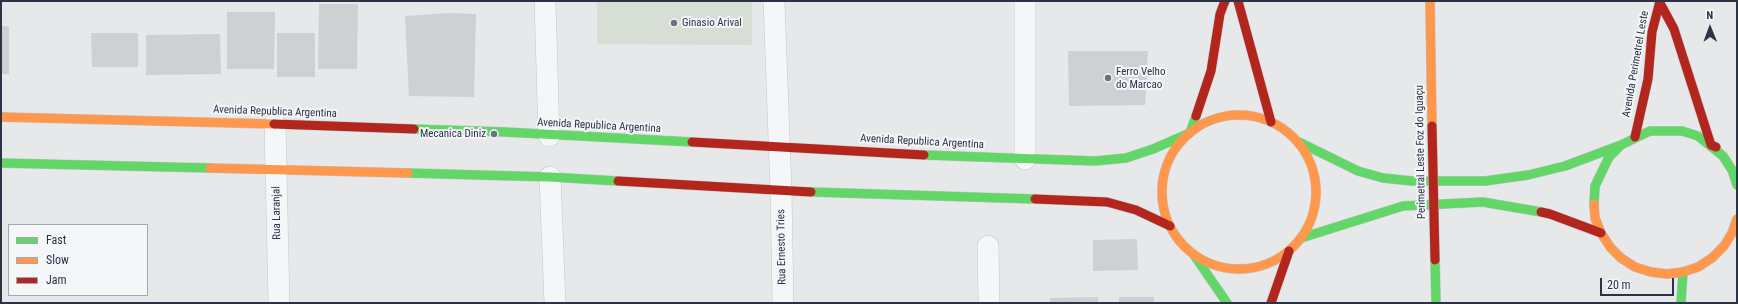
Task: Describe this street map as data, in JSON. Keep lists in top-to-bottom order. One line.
{"streets":{"main road":["Avenida Perimetrel Leste","Avenida Republica Argentina","Perimetral Leste Foz do Iguaçu"],"street":["Rua Laranjal","Rua Ernesto Tries"]},"crossings":[["Avenida Republica Argentina","Rua Laranjal"],["Avenida Republica Argentina","Rua Ernesto Tries"]],"places":["Ginasio Arival","Ferro Velho do Marcao","Mecanica Diniz"],"legend":["Fast","Slow","Jam"],"scale_bar":"20 m","north":"top"}
